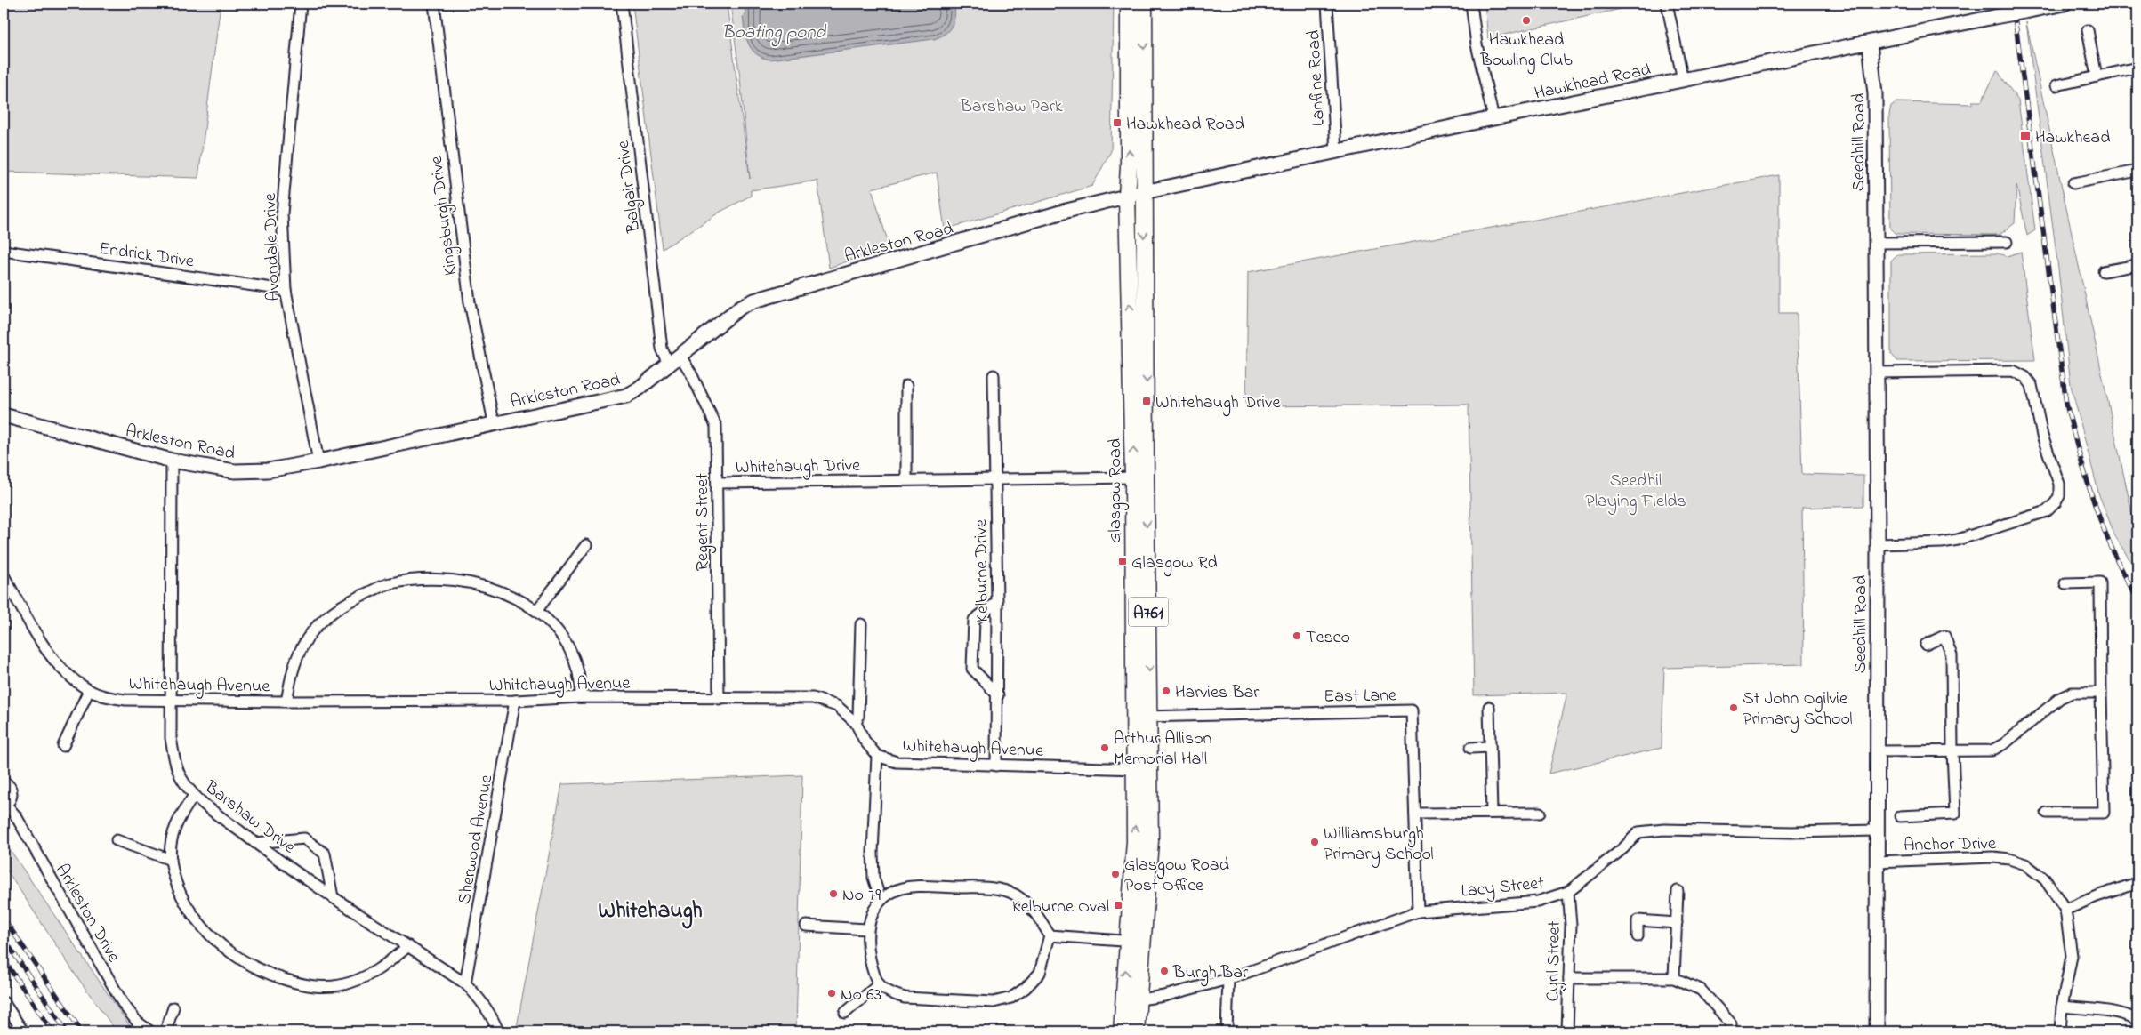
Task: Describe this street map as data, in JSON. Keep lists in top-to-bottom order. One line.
{"streets":{"main road":["Glasgow Road","A761"],"street":["Lanfine Road","Hawkhead Road","Seedhill Road","Balgair Drive","Kingsburgh Drive","Arkleston Road","Avondale Drive","Endrick Drive","Whitehaugh Drive","Regent Street","Kelburne Drive","Whitehaugh Avenue","East Lane","Barshaw Drive","Sherwood Avenue","Anchor Drive","Lacy Street","Arkleston Drive","Cyril Street"]},"crossings":[["Lanfine Road","Hawkhead Road"],["Hawkhead Road","Seedhill Road"],["Hawkhead Road","Arkleston Road"],["Hawkhead Road","Glasgow Road"],["Seedhill Road","Anchor Drive"],["Seedhill Road","Lacy Street"],["Balgair Drive","Arkleston Road"],["Kingsburgh Drive","Arkleston Road"],["Arkleston Road","Avondale Drive"],["Arkleston Road","Glasgow Road"],["Arkleston Road","Regent Street"],["Arkleston Road","Barshaw Drive"],["Avondale Drive","Endrick Drive"],["Whitehaugh Drive","Glasgow Road"],["Whitehaugh Drive","Regent Street"],["Whitehaugh Drive","Kelburne Drive"],["Glasgow Road","Whitehaugh Avenue"],["Glasgow Road","East Lane"],["Glasgow Road","Lacy Street"],["Regent Street","Whitehaugh Avenue"],["Kelburne Drive","Whitehaugh Avenue"],["Whitehaugh Avenue","Barshaw Drive"],["Whitehaugh Avenue","Sherwood Avenue"],["East Lane","Lacy Street"],["Barshaw Drive","Sherwood Avenue"],["Lacy Street","Cyril Street"]],"districts":["Whitehaugh"],"water":["Boating pond"],"parks":["Barshaw Park","Seedhil Playing Fields"],"places":{"other":["Hawkhead Bowling Club","Tesco","Harvies Bar","St John Ogilvie Primary School","Arthur Allison Memorial Hall","Williamsburgh Primary School","Glasgow Road Post Office","No 79","Burgh Bar","No 63"],"transit":["Hawkhead Road","Hawkhead","Whitehaugh Drive","Glasgow Rd","Kelburne Oval"]}}
